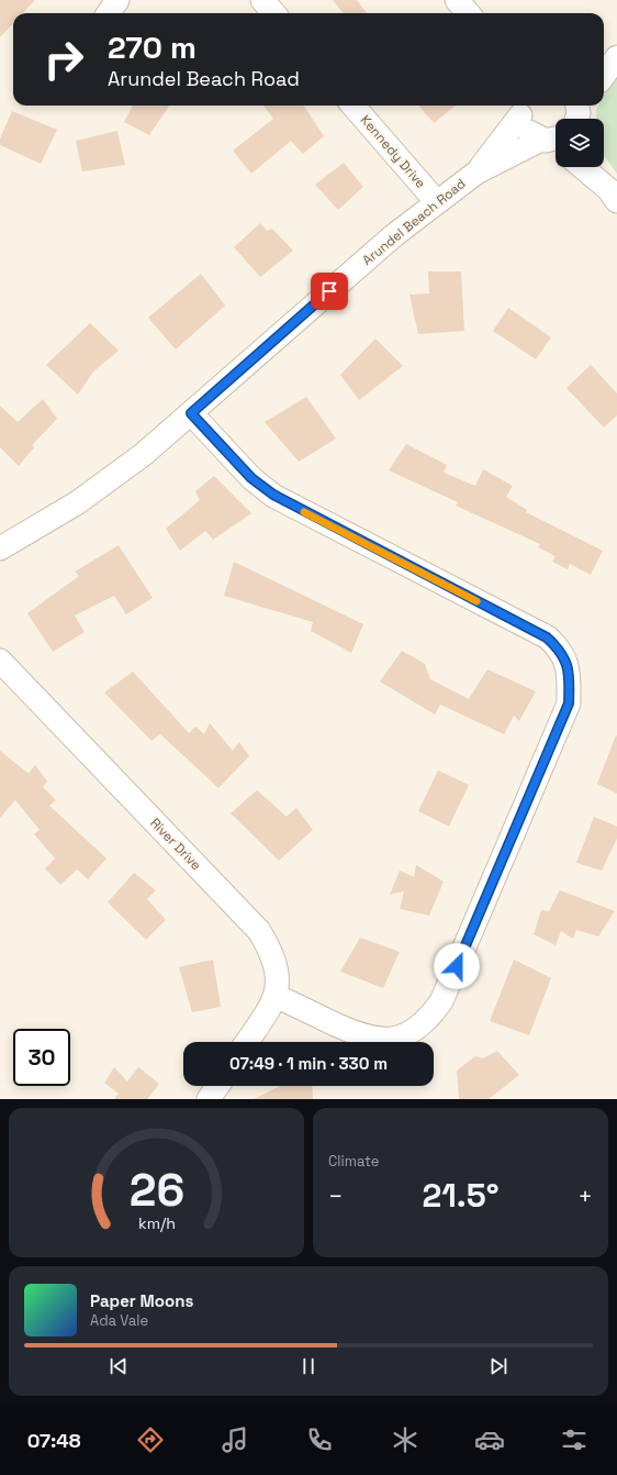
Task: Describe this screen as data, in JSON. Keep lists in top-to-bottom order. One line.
{"streets":{"street":["Kennedy Drive","Arundel Beach Road","River Drive"]},"crossings":[["Kennedy Drive","Arundel Beach Road"]],"page":{"turn":["270 m","Arundel Beach Road"],"limit":"30","trip":"07:49 · 1 min · 330 m","tile":"Climate","heat":["−","21.5°","+"],"song":["Paper Moons","Ada Vale"],"tabs":"07:48","gauge":["26","km/h"]}}
